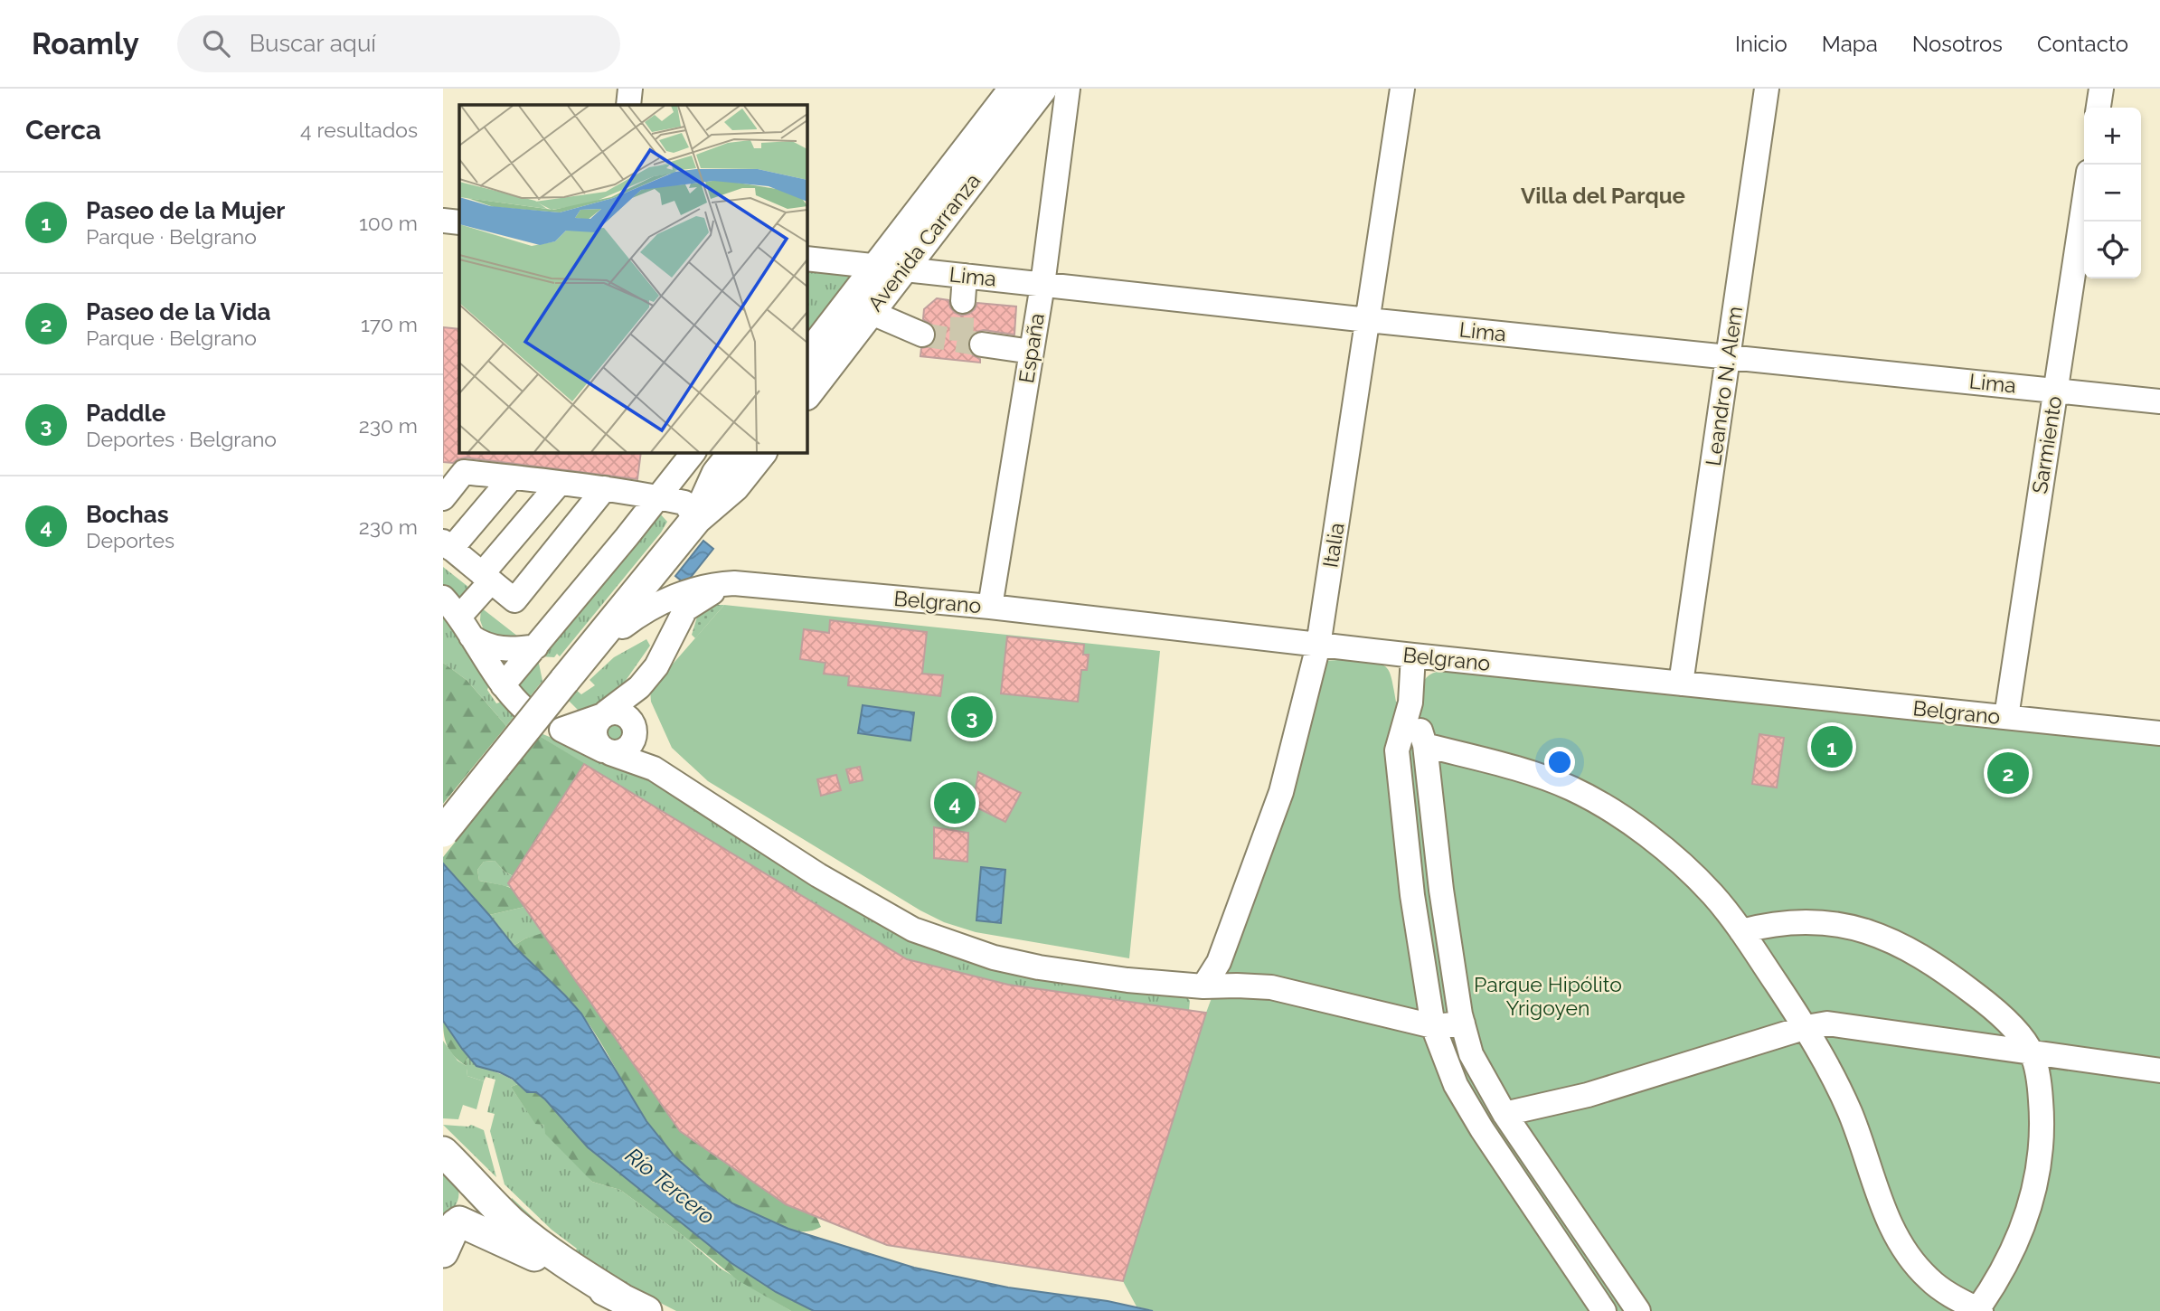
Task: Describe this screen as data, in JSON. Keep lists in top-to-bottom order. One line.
{"streets":{"main road":["Avenida Carranza"],"street":["Lima","España","Leandro N. Alem","Sarmiento","Italia","Belgrano"]},"crossings":[["Avenida Carranza","Lima"],["Lima","España"],["Lima","Leandro N. Alem"],["Lima","Sarmiento"],["Lima","Italia"],["España","Belgrano"],["Leandro N. Alem","Belgrano"],["Sarmiento","Belgrano"],["Italia","Belgrano"]],"districts":["Villa del Parque"],"water":["Río Tercero"],"parks":["Parque Hipólito Yrigoyen"],"page":{"header":"Roamly","search":"Buscar aquí","nav":["Inicio","Mapa","Nosotros","Contacto"],"heading":["Cerca","4 resultados"],"map_buttons":["+","−"],"list":[{"mark":"1","name":"Paseo de la Mujer","note":"Parque · Belgrano","value":"100 m"},{"mark":"2","name":"Paseo de la Vida","note":"Parque · Belgrano","value":"170 m"},{"mark":"3","name":"Paddle","note":"Deportes · Belgrano","value":"230 m"},{"mark":"4","name":"Bochas","note":"Deportes","value":"230 m"}],"pins":["3","1","2","4"]}}
